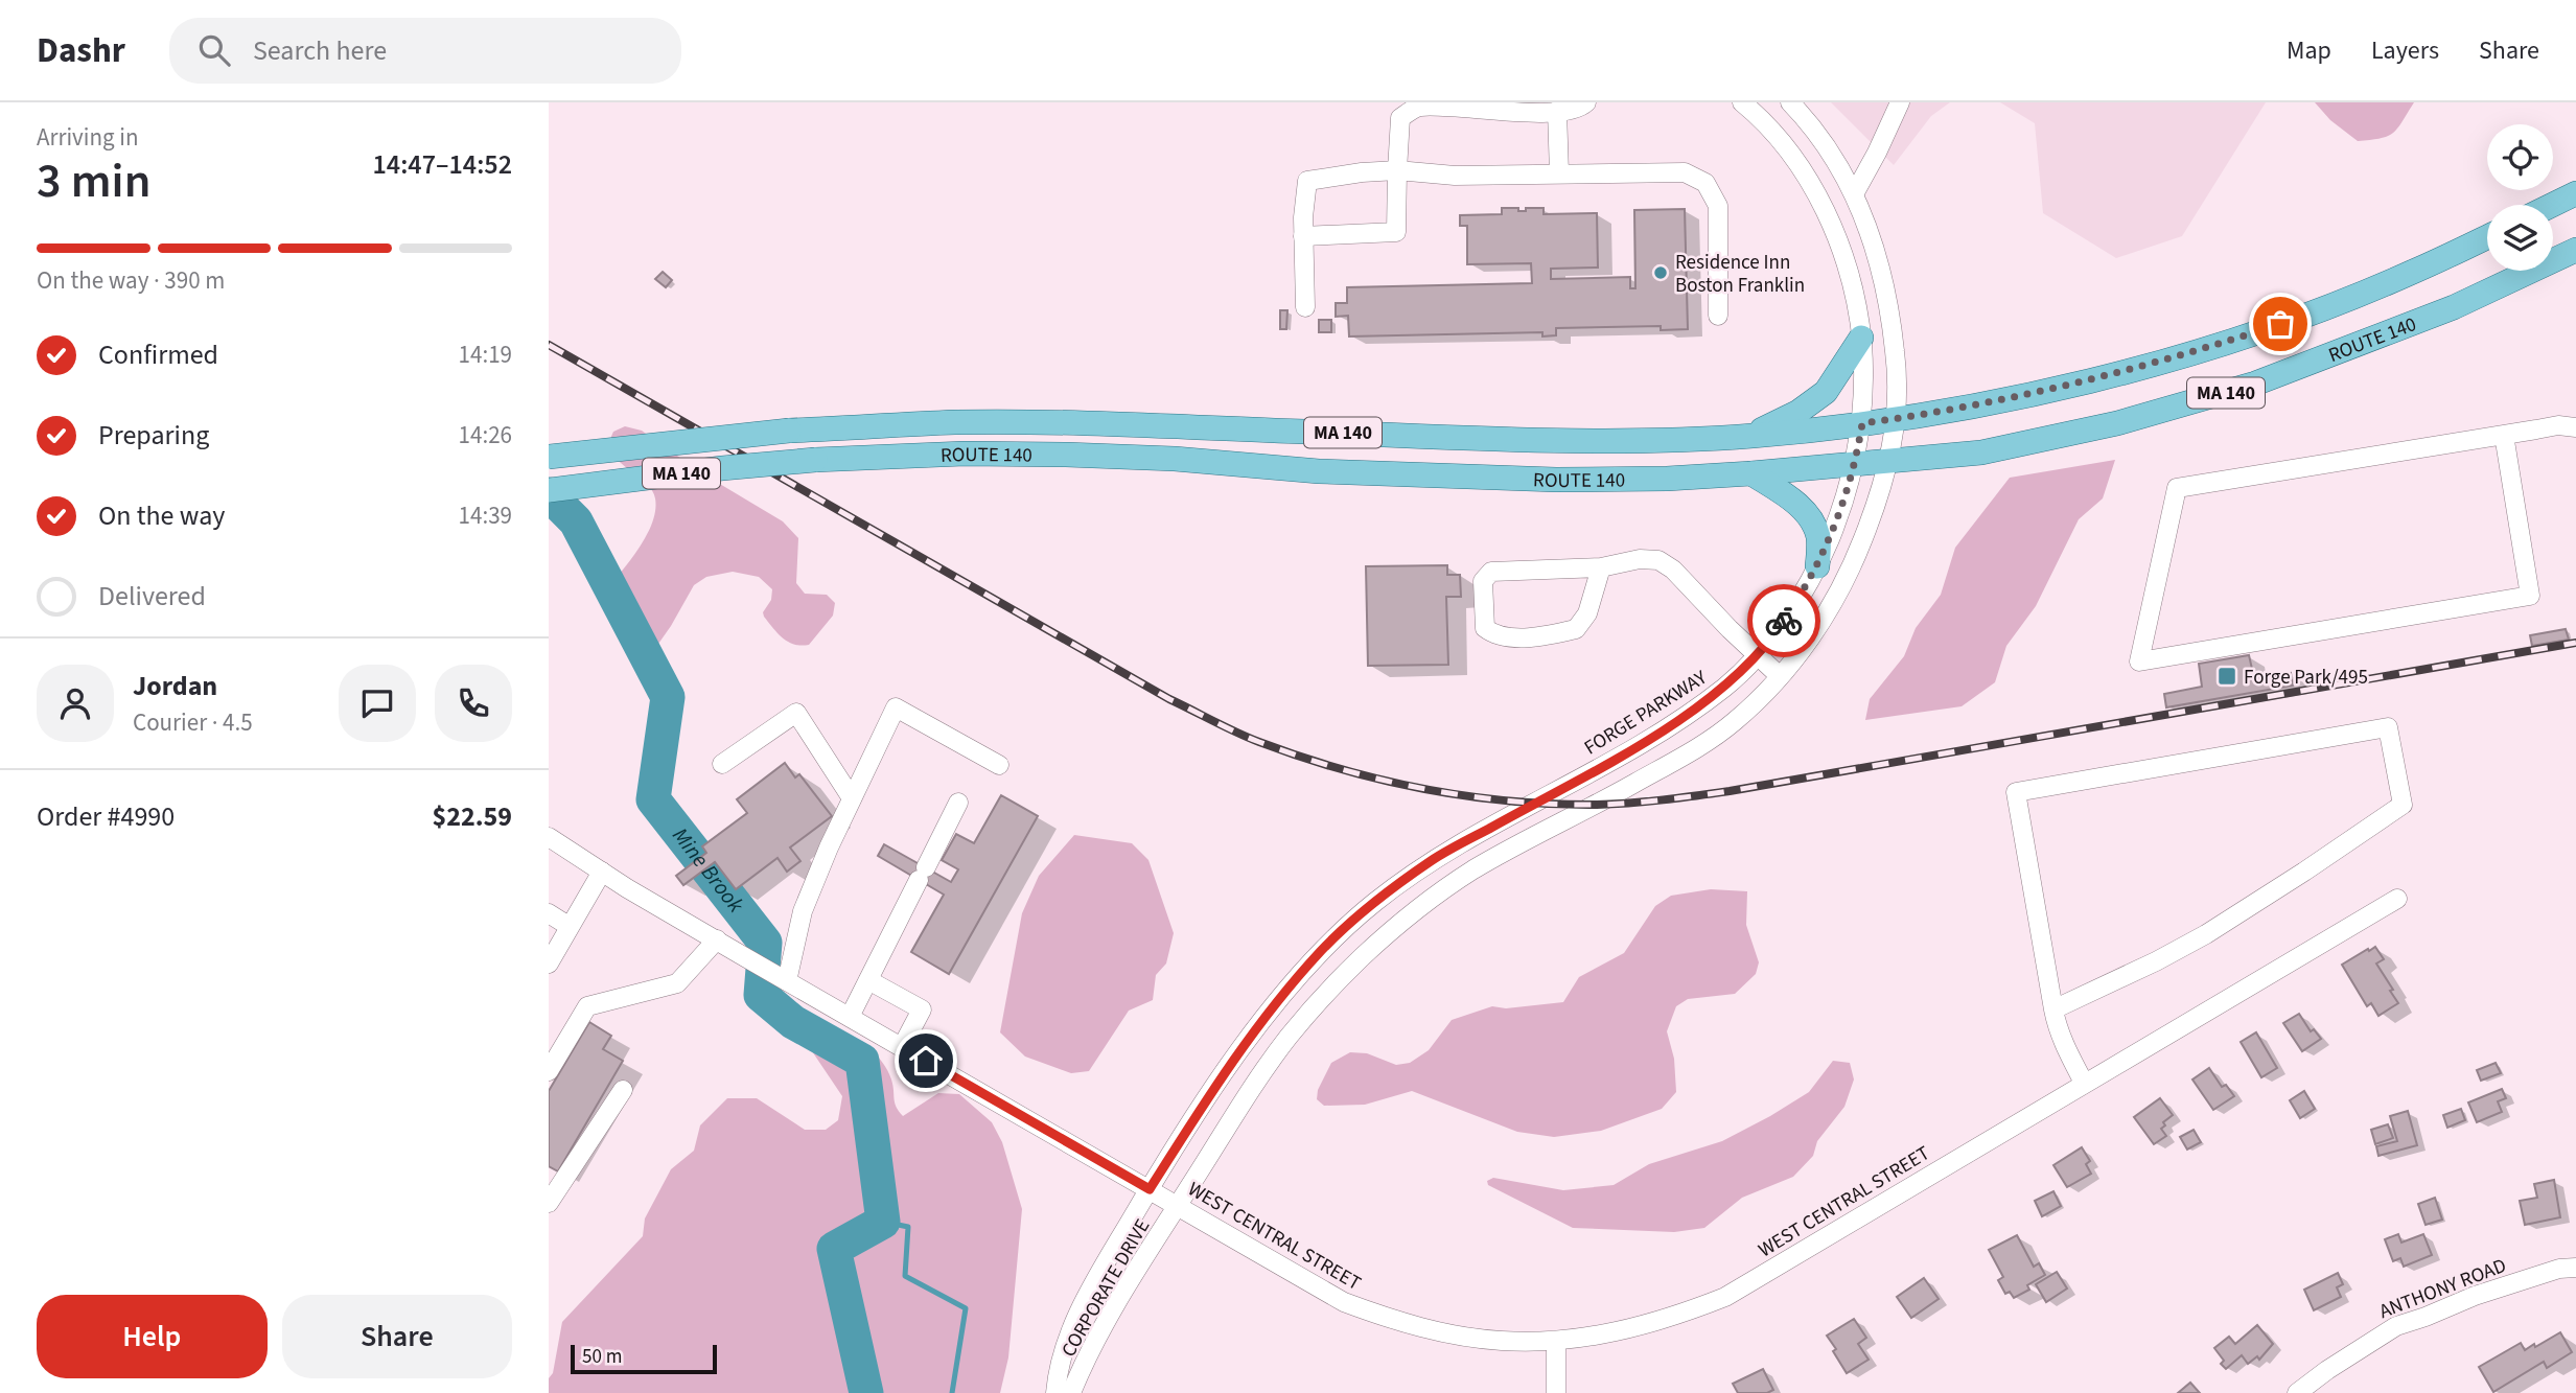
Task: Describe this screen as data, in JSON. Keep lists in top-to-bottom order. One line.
{"streets":{"main road":["ROUTE 140","MA 140"],"street":["FORGE PARKWAY","WEST CENTRAL STREET","CORPORATE DRIVE","ANTHONY ROAD"]},"crossings":[["ROUTE 140","FORGE PARKWAY"],["FORGE PARKWAY","WEST CENTRAL STREET"],["FORGE PARKWAY","CORPORATE DRIVE"],["WEST CENTRAL STREET","CORPORATE DRIVE"]],"water":["Mine Brook"],"places":{"other":["Residence Inn Boston Franklin"],"transit":["Forge Park/495"]},"scale_bar":"50 m","page":{"header":"Dashr","search":"Search here","nav":["Map","Layers","Share"],"heading":["3 min","Arriving in","14:47–14:52"],"panel":["Jordan","Courier · 4.5","Order #4990","$22.59"],"bar":"On the way · 390 m","list":[["Confirmed","14:19"],["Preparing","14:26"],["On the way","14:39"],"Delivered"],"buttons":["Help","Share"],"scale":"50 m"}}
